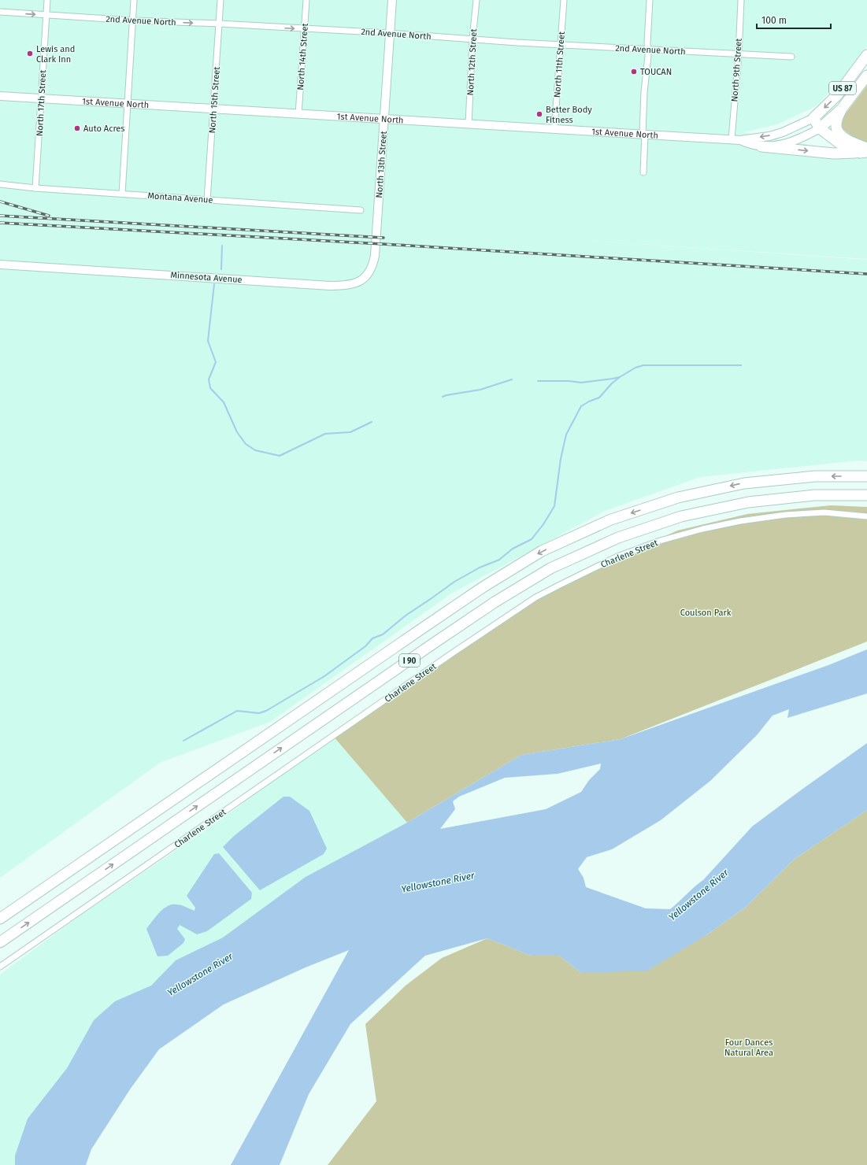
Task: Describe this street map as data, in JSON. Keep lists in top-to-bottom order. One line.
{"streets":{"highway":["US 87","1st Avenue North","I 90"],"main road":["North 13th Street","Minnesota Avenue"],"street":["2nd Avenue North","North 14th Street","North 12th Street","North 11th Street","North 9th Street","North 15th Street","North 17th Street","Montana Avenue","Charlene Street"]},"crossings":[["2nd Avenue North","North 14th Street"],["2nd Avenue North","North 12th Street"],["2nd Avenue North","North 11th Street"],["2nd Avenue North","North 9th Street"],["2nd Avenue North","North 15th Street"],["2nd Avenue North","North 17th Street"],["2nd Avenue North","North 13th Street"],["North 14th Street","1st Avenue North"],["North 12th Street","1st Avenue North"],["North 11th Street","1st Avenue North"],["North 9th Street","1st Avenue North"],["US 87","1st Avenue North"],["North 15th Street","1st Avenue North"],["North 15th Street","Montana Avenue"],["North 17th Street","1st Avenue North"],["North 17th Street","Montana Avenue"],["1st Avenue North","North 13th Street"],["North 13th Street","Minnesota Avenue"]],"water":["Yellowstone River"],"parks":["Coulson Park","Four Dances Natural Area"],"places":["Lewis and Clark Inn","TOUCAN","Better Body Fitness","Auto Acres"],"scale_bar":"100 m"}
